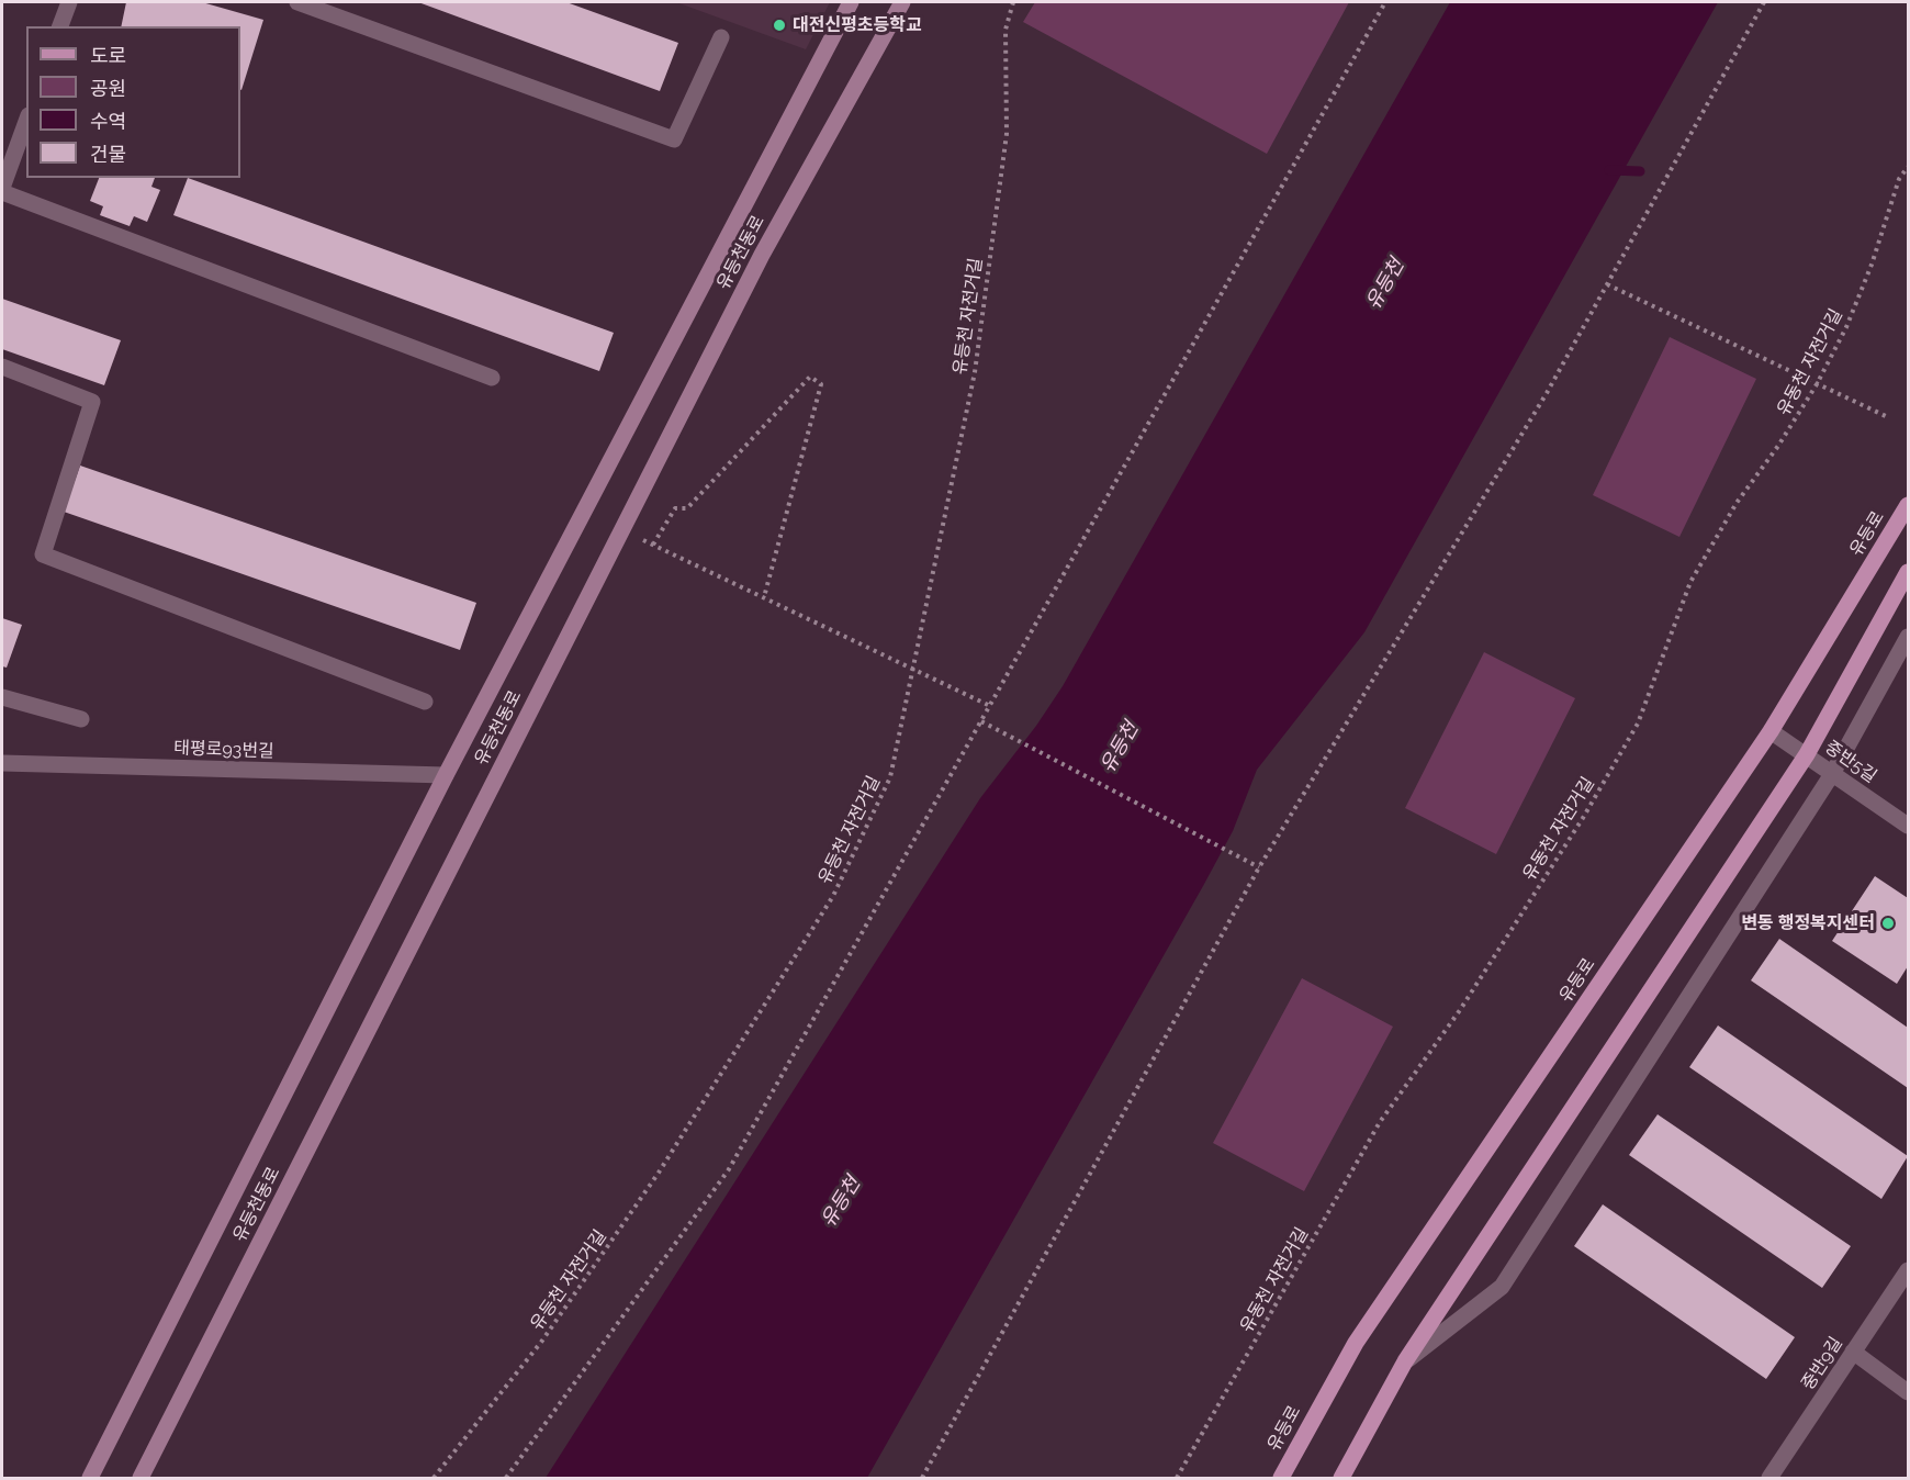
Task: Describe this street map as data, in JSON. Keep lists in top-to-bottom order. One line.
{"streets":{"main road":["유등천동로","유등로"],"street":["태평로93번길","중반5길","중반9길"],"path":["유등천 자전거길","유동천 자전거길"]},"crossings":[["유등천동로","태평로93번길"],["유등로","중반5길"]],"water":["유등천"],"places":["대전신평초등학교","변동 행정복지센터"],"legend":["도로","공원","수역","건물"]}
